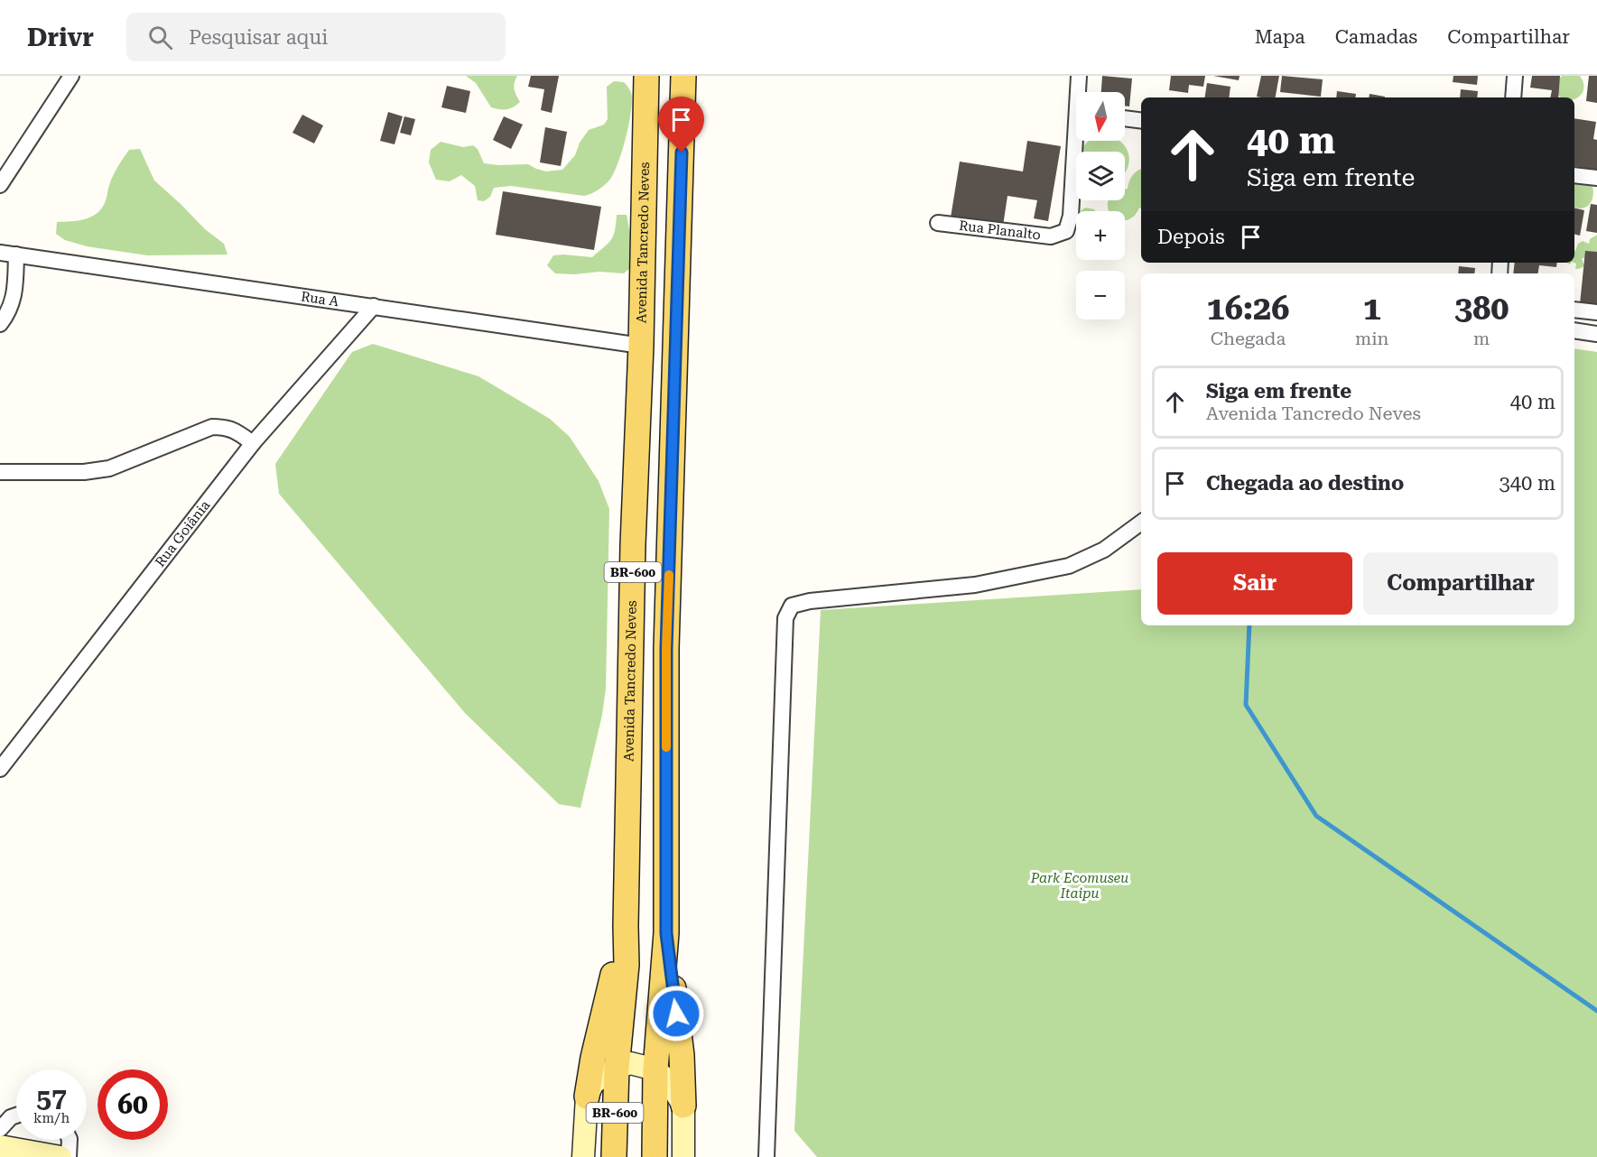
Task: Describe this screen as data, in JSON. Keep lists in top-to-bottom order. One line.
{"streets":{"main road":["Avenida Tancredo Neves","BR-600"],"street":["Rua Planalto","Rua A","Rua Goiânia"]},"crossings":[["Avenida Tancredo Neves","Rua A"],["Rua A","Rua Goiânia"]],"parks":["Park Ecomuseu Itaipu"],"north":"bottom","page":{"header":"Drivr","search":"Pesquisar aqui","nav":["Mapa","Camadas","Compartilhar"],"map_buttons":["+","−"],"turn":["40 m","Siga em frente"],"then":"Depois","eta":["16:26","Chegada","1","min","380","m"],"list":[{"name":"Siga em frente","note":"Avenida Tancredo Neves","value":"40 m"},{"name":"Chegada ao destino","value":"340 m"}],"buttons":["Sair","Compartilhar"],"speed":"57 km/h","limit":"60"}}
